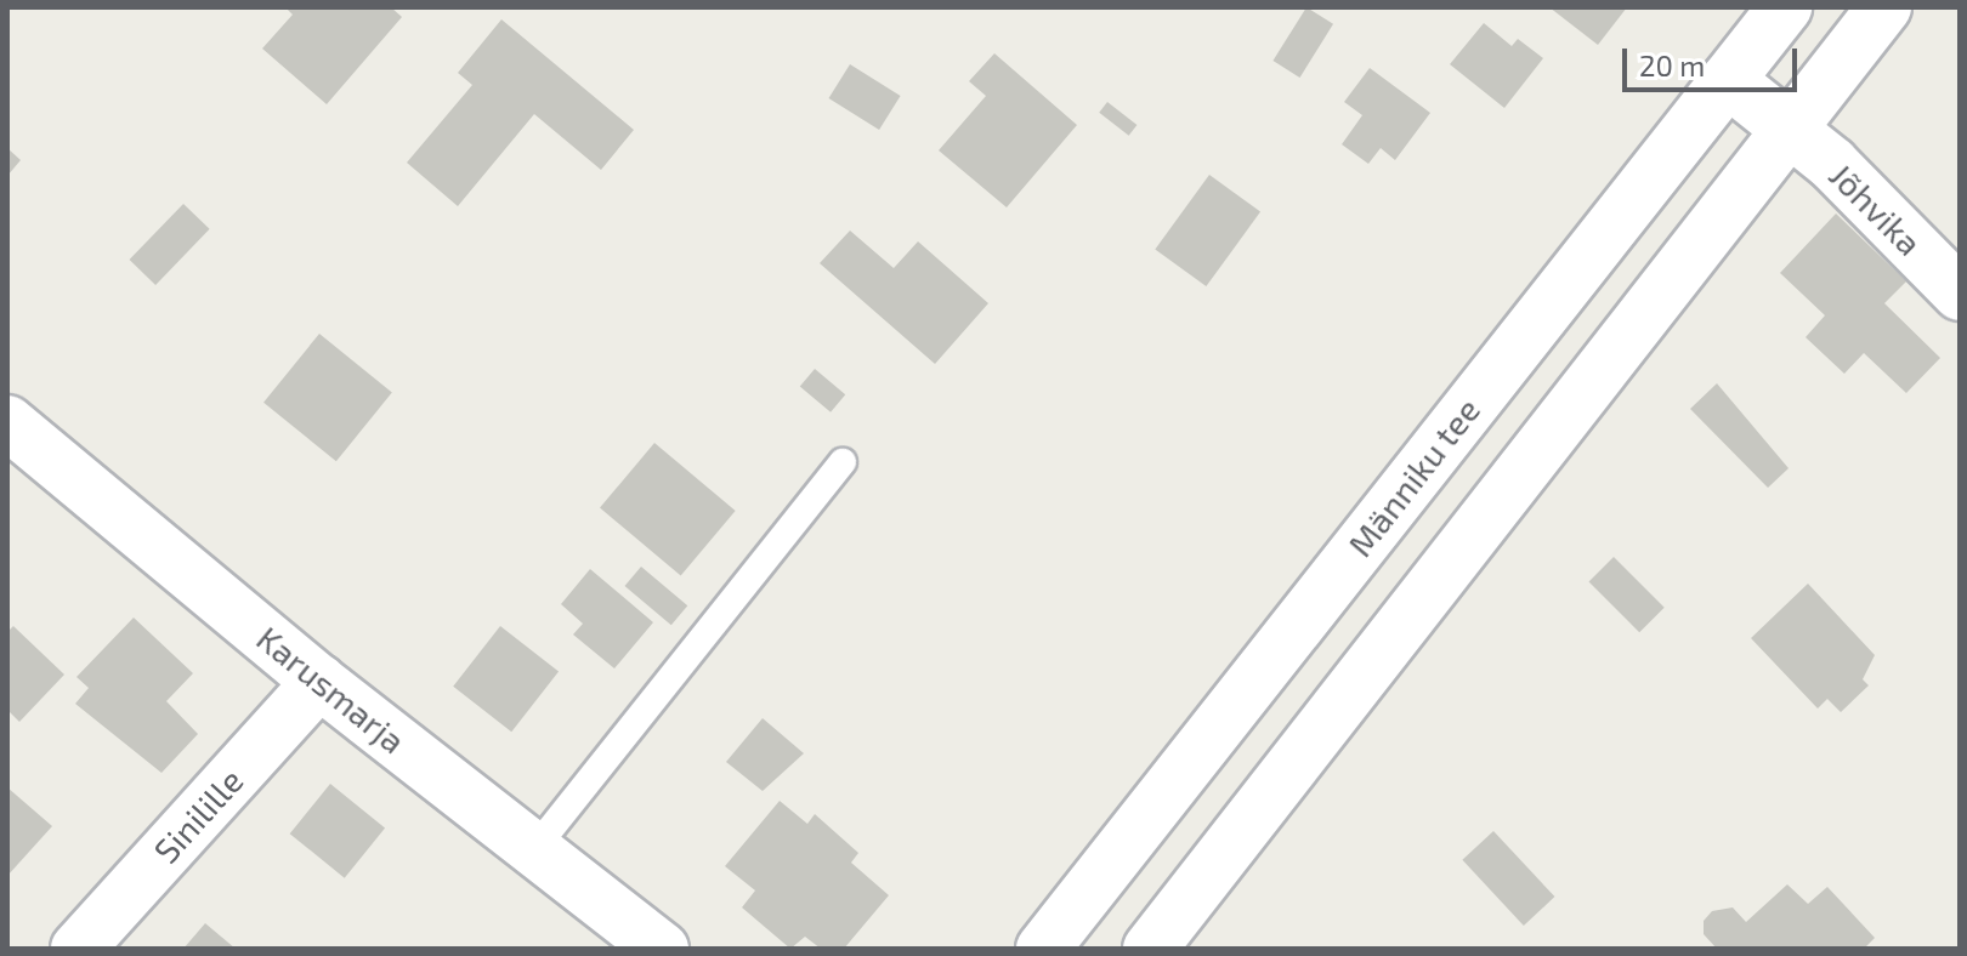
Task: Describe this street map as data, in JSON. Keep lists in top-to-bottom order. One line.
{"streets":{"street":["Jõhvika","Männiku tee","Karusmarja","Sinilille"]},"crossings":[["Jõhvika","Männiku tee"],["Karusmarja","Sinilille"]],"scale_bar":"20 m"}
